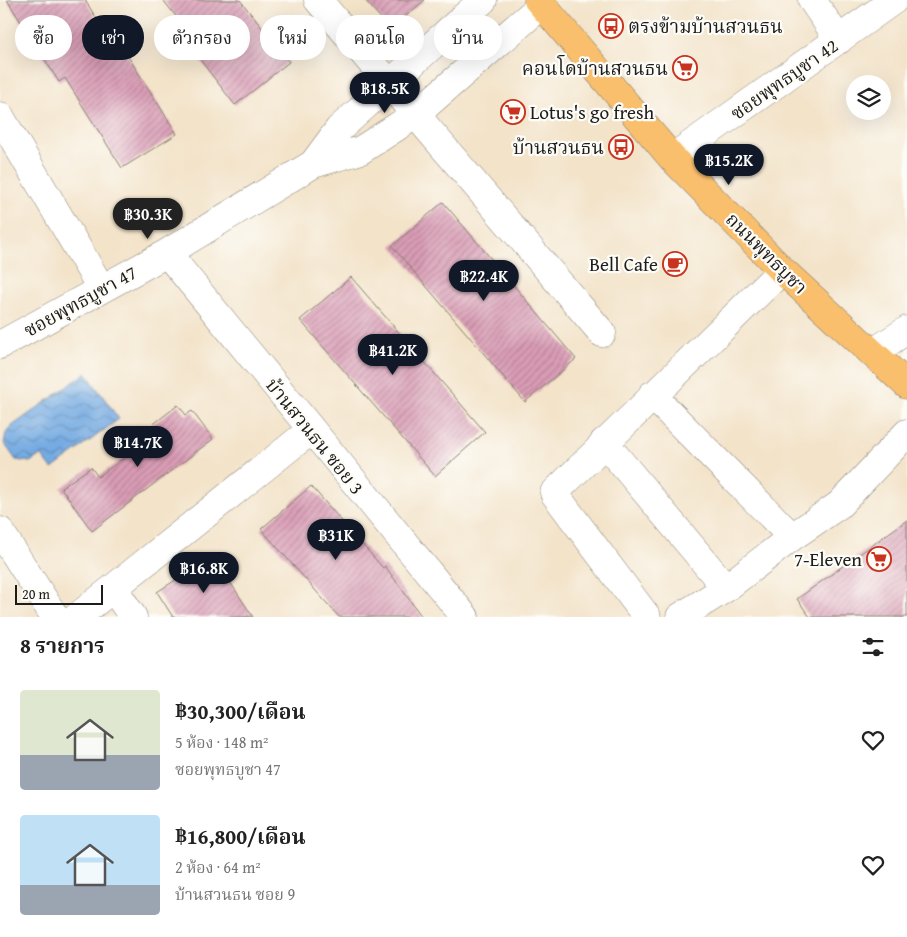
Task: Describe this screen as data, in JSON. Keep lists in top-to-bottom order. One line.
{"streets":{"main road":["ถนนพุทธบูชา"],"street":["ซอยพุทธบูชา 42","ซอยพุทธบูชา 47","บ้านสวนธน ซอย 3"]},"crossings":[["ซอยพุทธบูชา 42","ถนนพุทธบูชา"],["ถนนพุทธบูชา","ซอยพุทธบูชา 47"],["ซอยพุทธบูชา 47","บ้านสวนธน ซอย 3"]],"places":{"bus stop":["ตรงข้ามบ้านสวนธน","บ้านสวนธน"],"supermarket":["คอนโดบ้านสวนธน","Lotus's go fresh","7-Eleven"],"cafe":["Bell Cafe"]},"scale_bar":"20 m","page":{"chip":["ซื้อ","เช่า","ตัวกรอง","ใหม่","คอนโด","บ้าน"],"price":["฿18.5K","฿15.2K","฿30.3K","฿22.4K","฿41.2K","฿14.7K","฿31K","฿16.8K"],"scale":"20 m","heading":"8 รายการ","list":[{"name":"฿30,300/เดือน","note":"5 ห้อง · 148 m² · ซอยพุทธบูชา 47"},{"name":"฿16,800/เดือน","note":"2 ห้อง · 64 m² · บ้านสวนธน ซอย 9"}]}}
